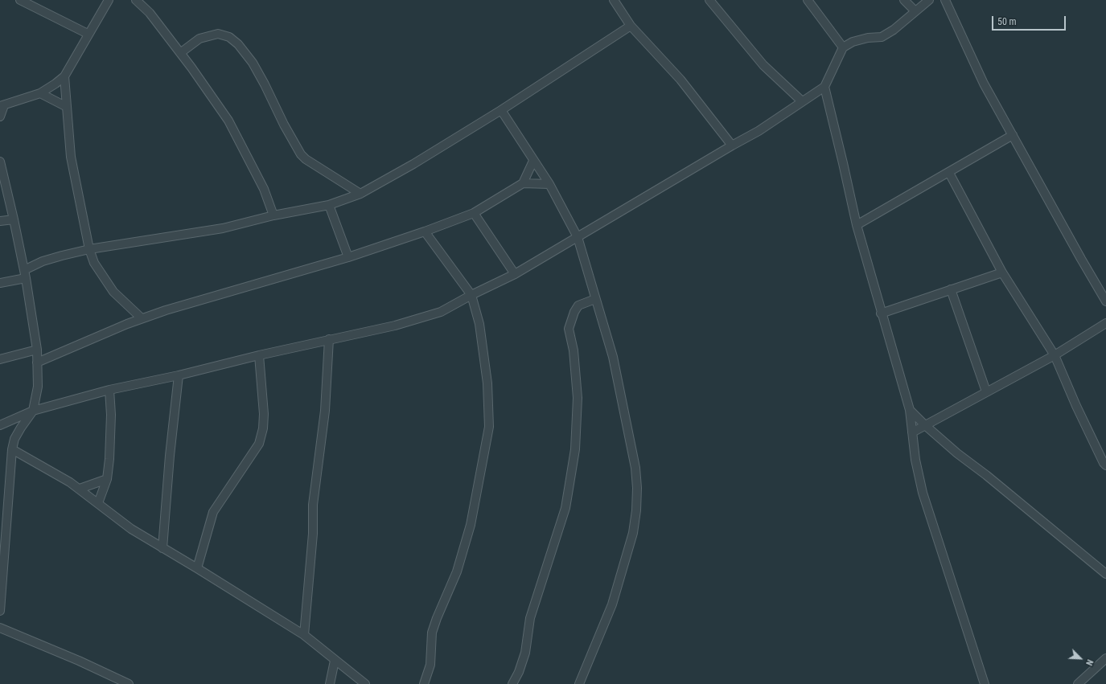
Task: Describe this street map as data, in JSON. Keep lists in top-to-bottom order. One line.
{"scale_bar":"50 m","north":"bottom right"}
